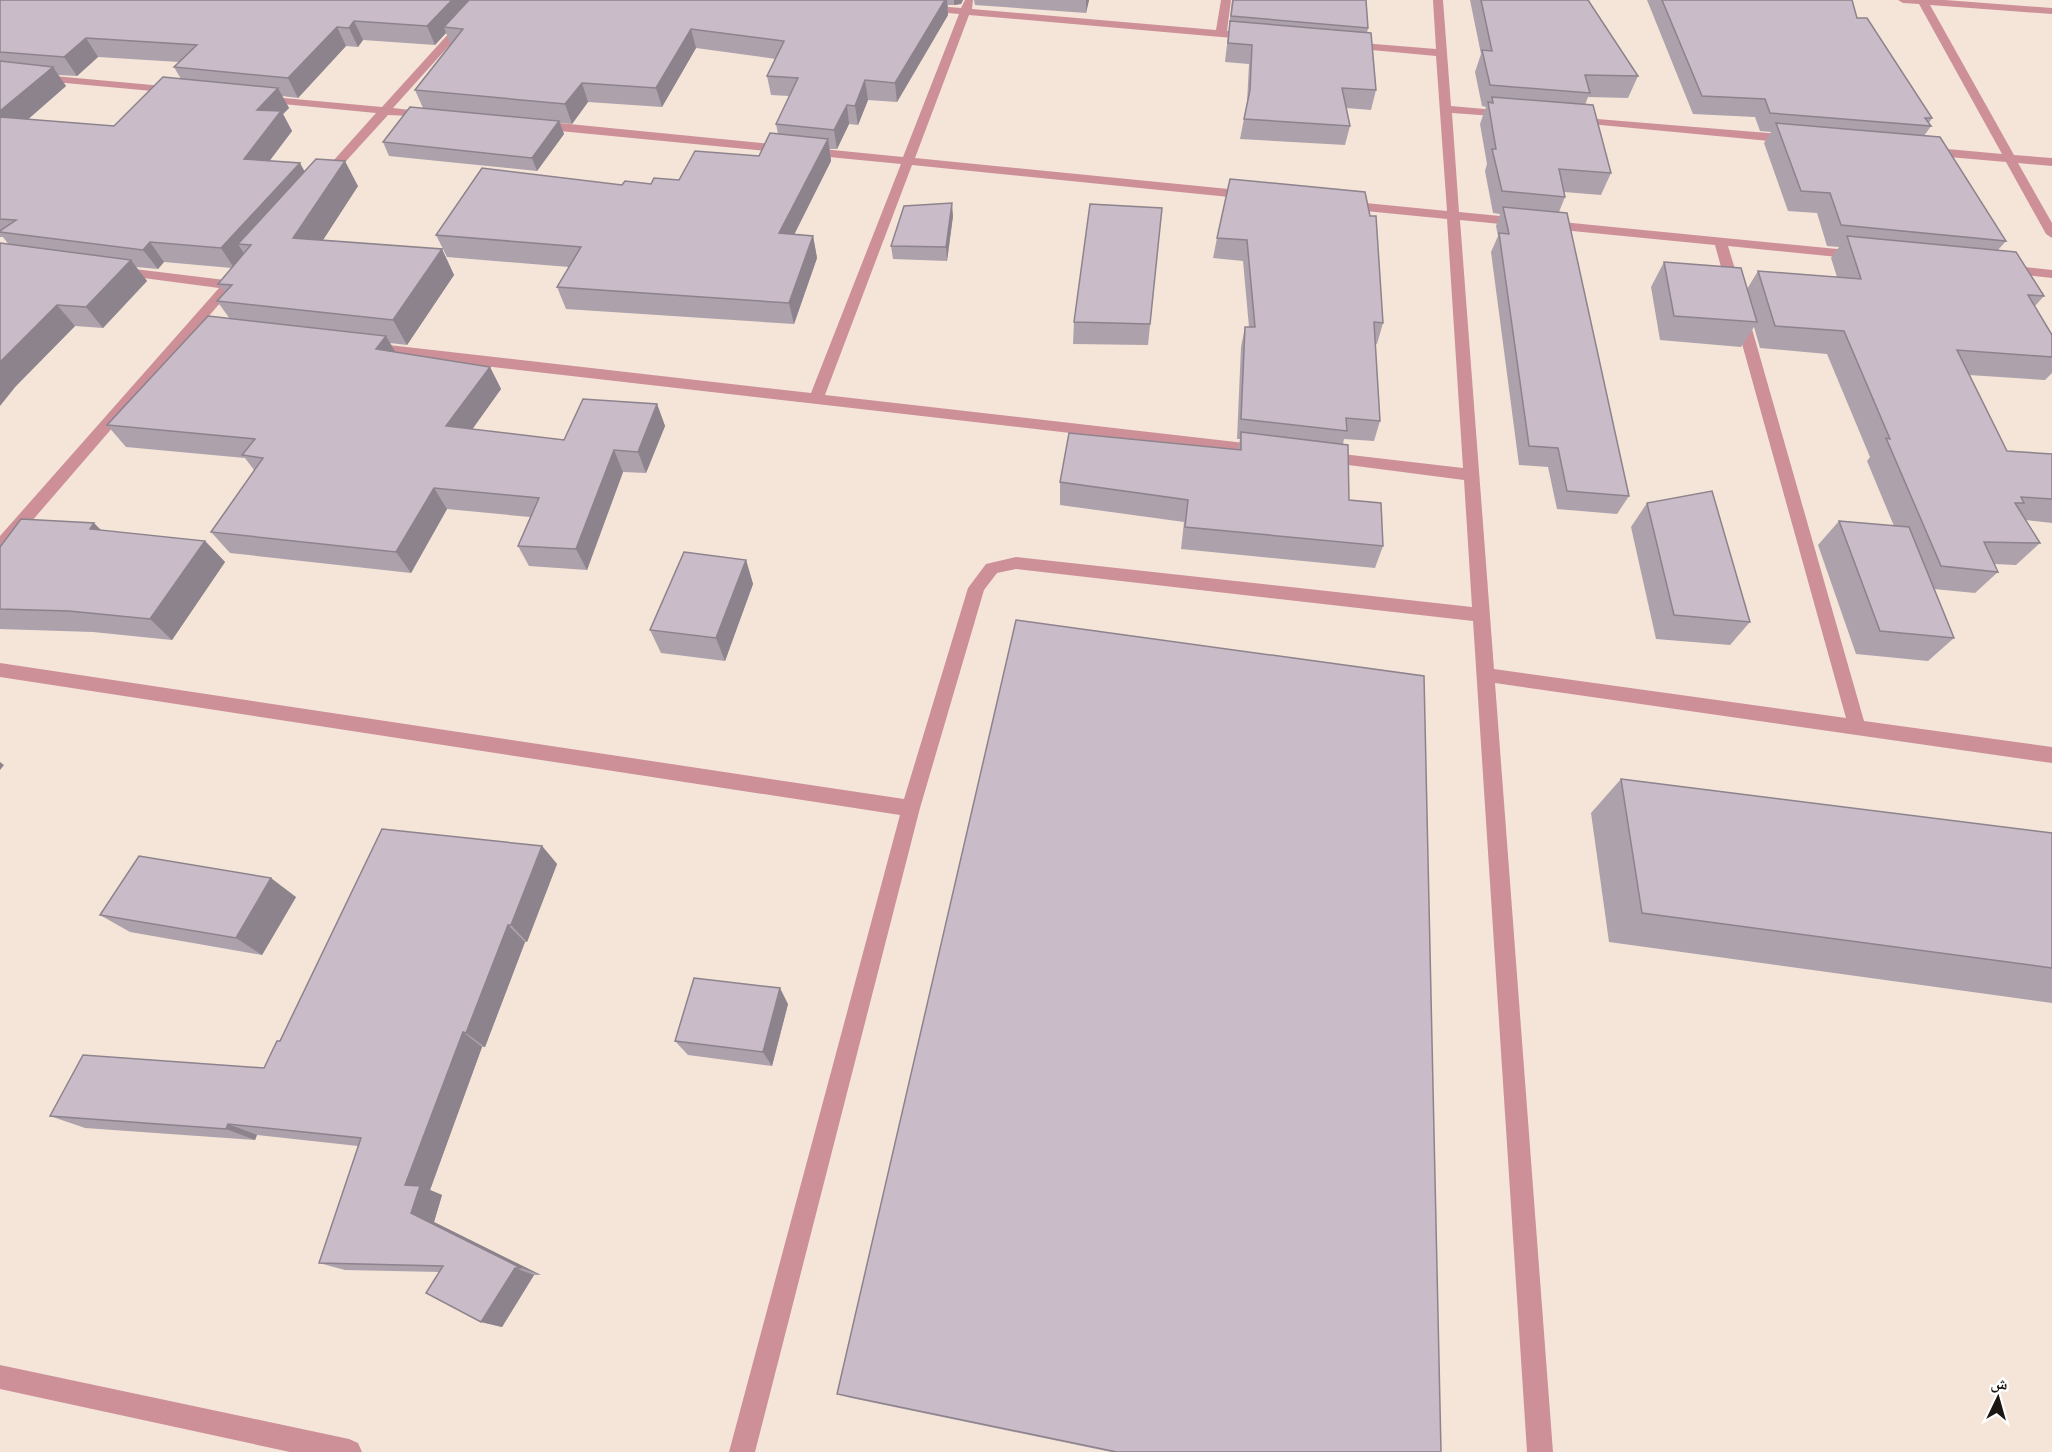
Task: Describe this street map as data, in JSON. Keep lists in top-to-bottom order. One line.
{"north":"top"}
